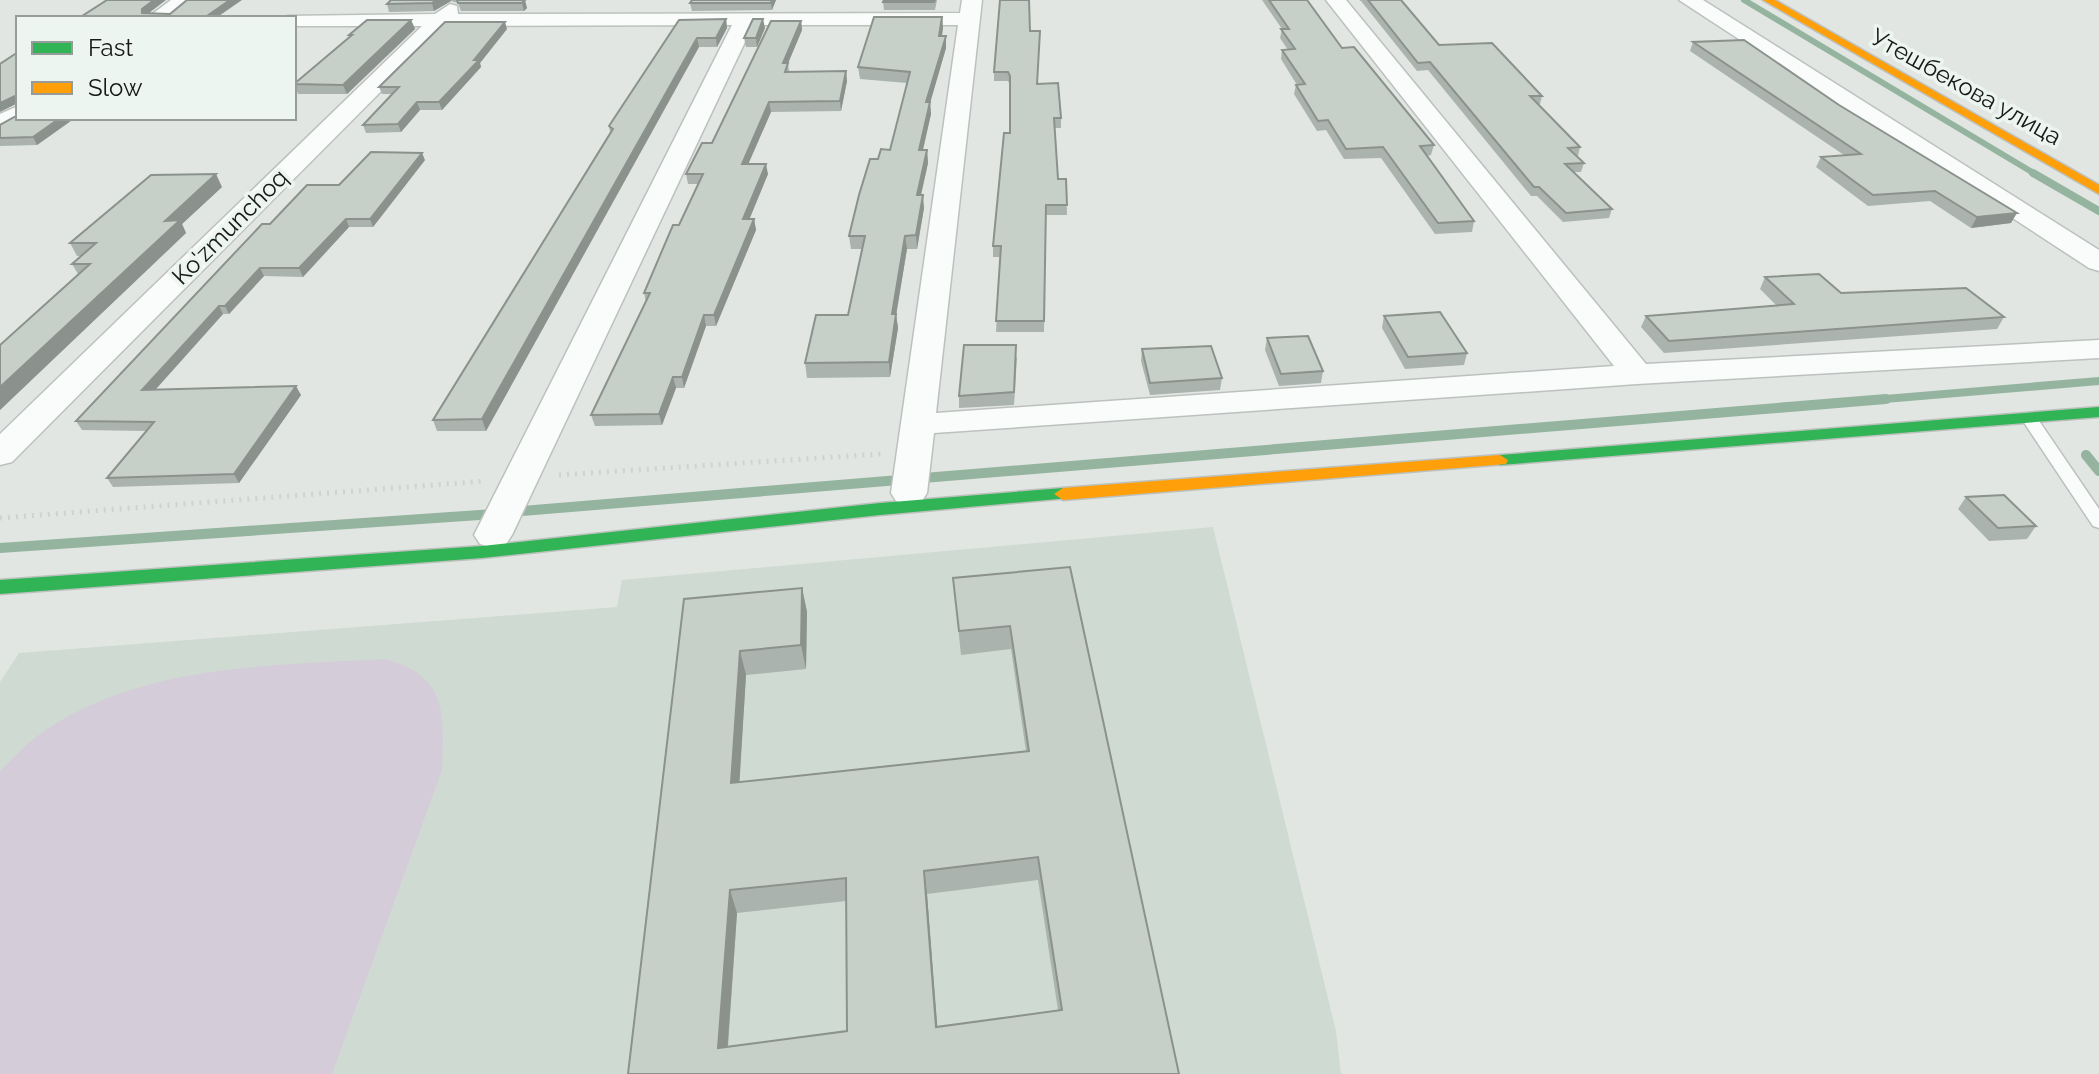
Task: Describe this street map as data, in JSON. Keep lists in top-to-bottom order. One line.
{"streets":{"main road":["Утешбекова улица"],"street":["Ko'zmunchoq"]},"legend":["Fast","Slow"]}
